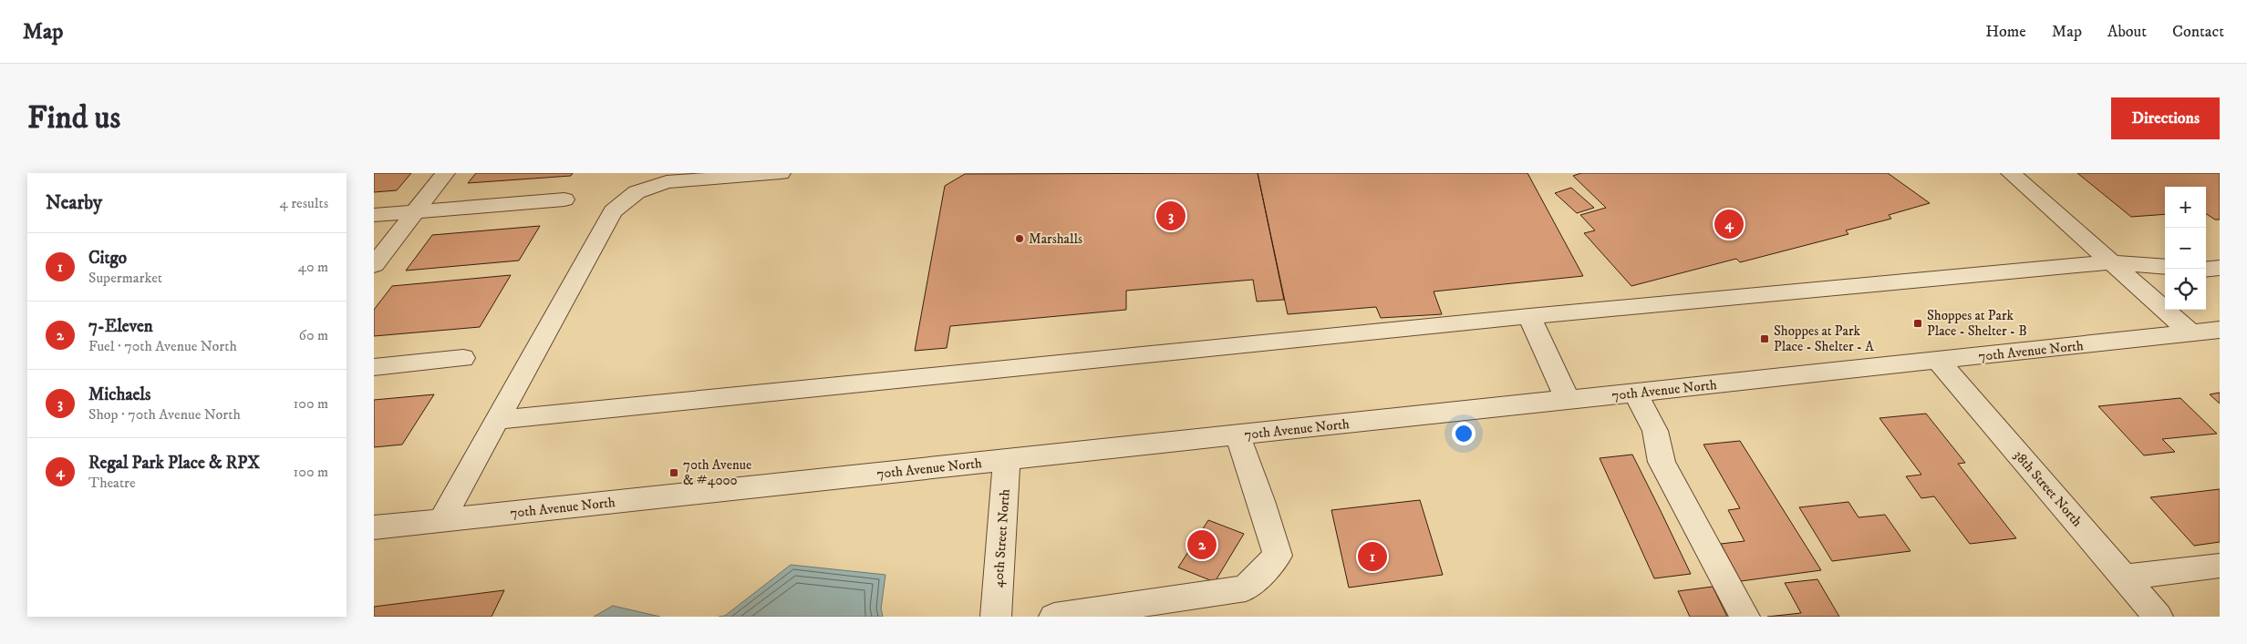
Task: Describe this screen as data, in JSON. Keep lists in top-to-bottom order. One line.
{"streets":{"street":["70th Avenue North","38th Street North","40th Street North"]},"crossings":[["70th Avenue North","38th Street North"],["70th Avenue North","40th Street North"]],"places":{"other":["Marshalls"],"transit":["Shoppes at Park Place - Shelter - B","Shoppes at Park Place - Shelter - A","70th Avenue & #4000"]},"page":{"header":"Map","nav":["Home","Map","About","Contact"],"buttons":"Directions","title":"Find us","heading":["Nearby","4 results"],"map_buttons":["+","−"],"pins":["3","4","2","1"],"list":[{"mark":"1","name":"Citgo","note":"Supermarket","value":"40 m"},{"mark":"2","name":"7-Eleven","note":"Fuel · 70th Avenue North","value":"60 m"},{"mark":"3","name":"Michaels","note":"Shop · 70th Avenue North","value":"100 m"},{"mark":"4","name":"Regal Park Place & RPX","note":"Theatre","value":"100 m"}]}}
